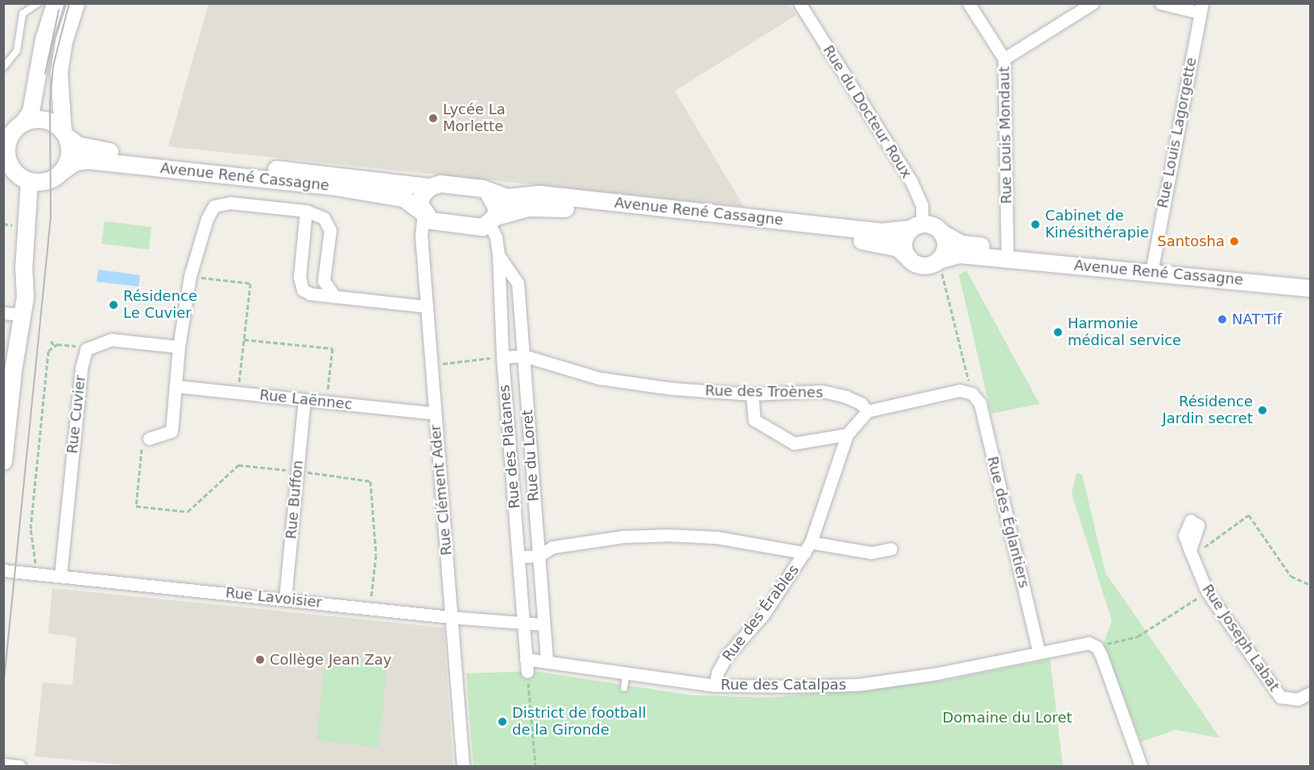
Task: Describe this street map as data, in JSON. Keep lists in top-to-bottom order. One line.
{"streets":{"main road":["Avenue René Cassagne"],"street":["Rue du Docteur Roux","Rue Louis Lagorgette","Rue Louis Mondaut","Rue des Troènes","Rue Laënnec","Rue Cuvier","Rue des Platanes","Rue du Loret","Rue Clément Ader","Rue Buffon","Rue des Églantiers","Rue Lavoisier","Rue des Érables","Rue Joseph Labat","Rue des Catalpas"]},"crossings":[["Rue du Docteur Roux","Avenue René Cassagne"],["Rue Louis Lagorgette","Avenue René Cassagne"],["Rue Louis Mondaut","Avenue René Cassagne"],["Avenue René Cassagne","Rue des Platanes"],["Avenue René Cassagne","Rue Clément Ader"],["Rue des Troènes","Rue du Loret"],["Rue des Troènes","Rue des Érables"],["Rue Laënnec","Rue Clément Ader"],["Rue Laënnec","Rue Buffon"],["Rue Cuvier","Rue Lavoisier"],["Rue des Platanes","Rue du Loret"],["Rue des Platanes","Rue Lavoisier"],["Rue des Platanes","Rue des Catalpas"],["Rue du Loret","Rue Lavoisier"],["Rue du Loret","Rue des Catalpas"],["Rue Clément Ader","Rue Lavoisier"],["Rue Buffon","Rue Lavoisier"],["Rue des Églantiers","Rue des Catalpas"],["Rue des Érables","Rue des Catalpas"]],"parks":["Domaine du Loret"],"places":["Lycée La Morlette","Cabinet de Kinésithérapie","Santosha","Résidence Le Cuvier","NAT'Tif","Harmonie médical service","Résidence Jardin secret","Collège Jean Zay","District de football de la Gironde"]}
